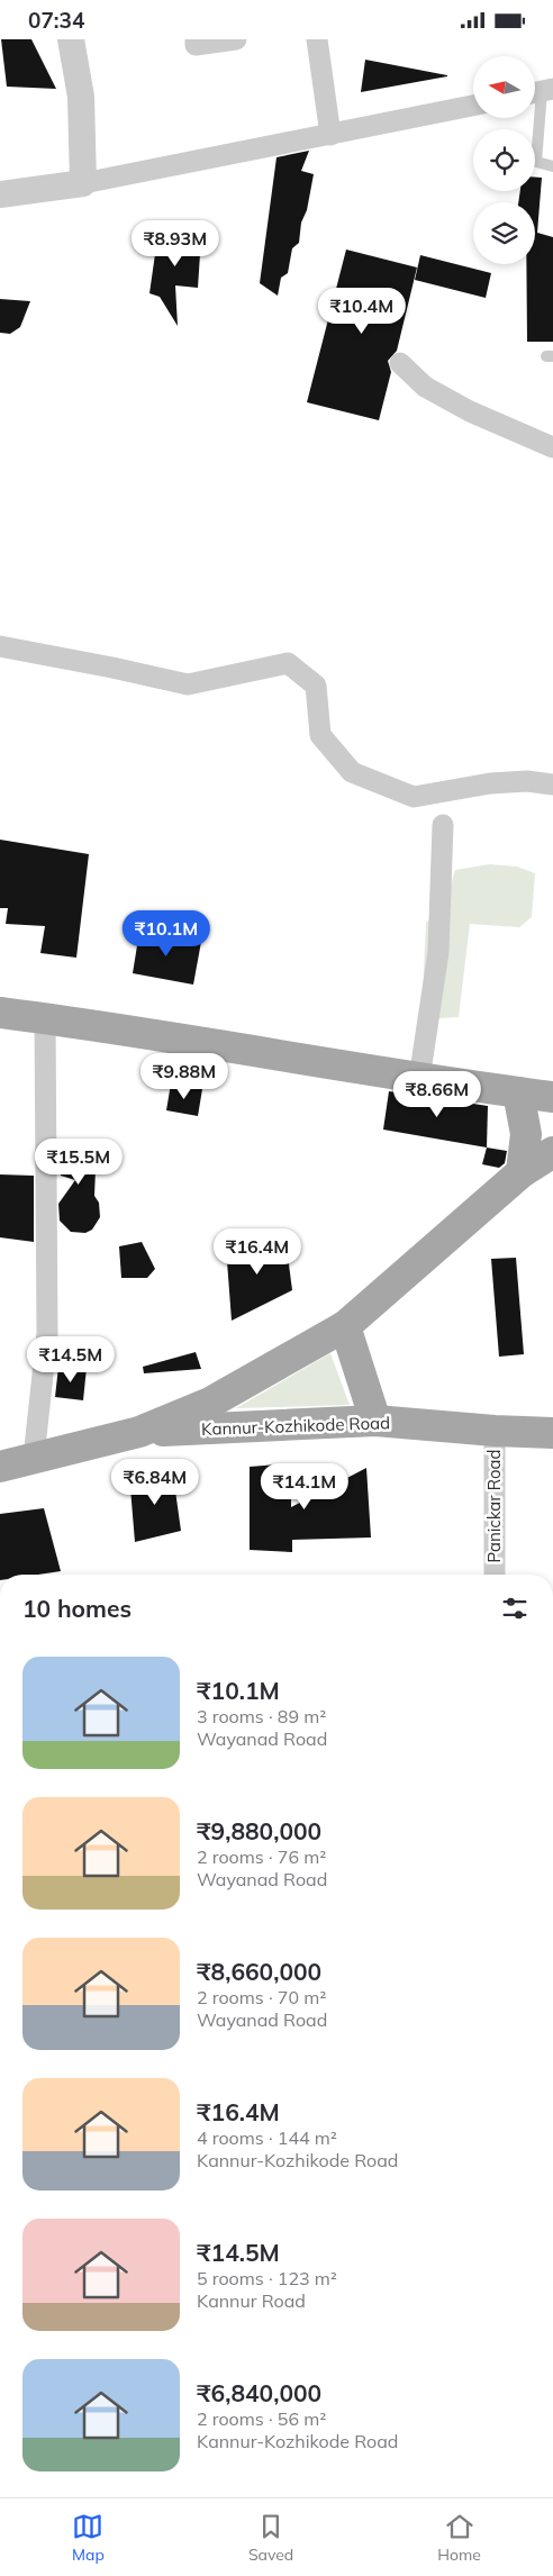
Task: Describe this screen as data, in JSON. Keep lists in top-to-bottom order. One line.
{"streets":{"main road":["Kannur-Kozhikode Road"],"street":["Panickar Road"]},"crossings":[["Kannur-Kozhikode Road","Panickar Road"]],"north":"left","page":{"status":"07:34","price":["₹8.93M","₹10.4M","₹10.1M","₹9.88M","₹8.66M","₹15.5M","₹16.4M","₹14.5M","₹6.84M","₹14.1M"],"heading":"10 homes","list":[{"name":"₹10.1M","note":"3 rooms · 89 m² · Wayanad Road"},{"name":"₹9,880,000","note":"2 rooms · 76 m² · Wayanad Road"},{"name":"₹8,660,000","note":"2 rooms · 70 m² · Wayanad Road"},{"name":"₹16.4M","note":"4 rooms · 144 m² · Kannur-Kozhikode Road"},{"name":"₹14.5M","note":"5 rooms · 123 m² · Kannur Road"},{"name":"₹6,840,000","note":"2 rooms · 56 m² · Kannur-Kozhikode Road"}],"tabs":["Map","Saved","Home"]}}
